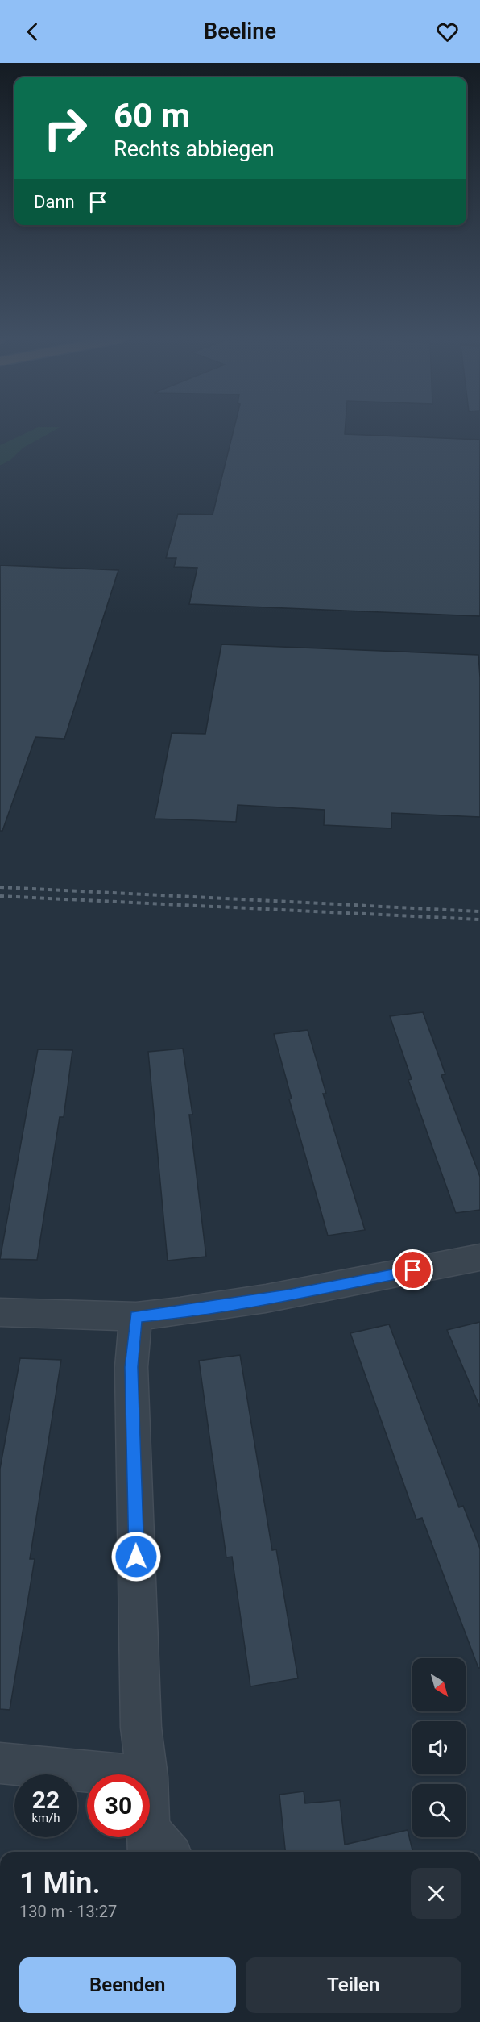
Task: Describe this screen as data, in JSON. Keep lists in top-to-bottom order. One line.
{"north":"bottom right","page":{"header":"Beeline","turn":["60 m","Rechts abbiegen"],"then":"Dann","speed":"22 km/h","limit":"30","heading":["1 Min.","130 m · 13:27"],"buttons":["Beenden","Teilen"]}}
